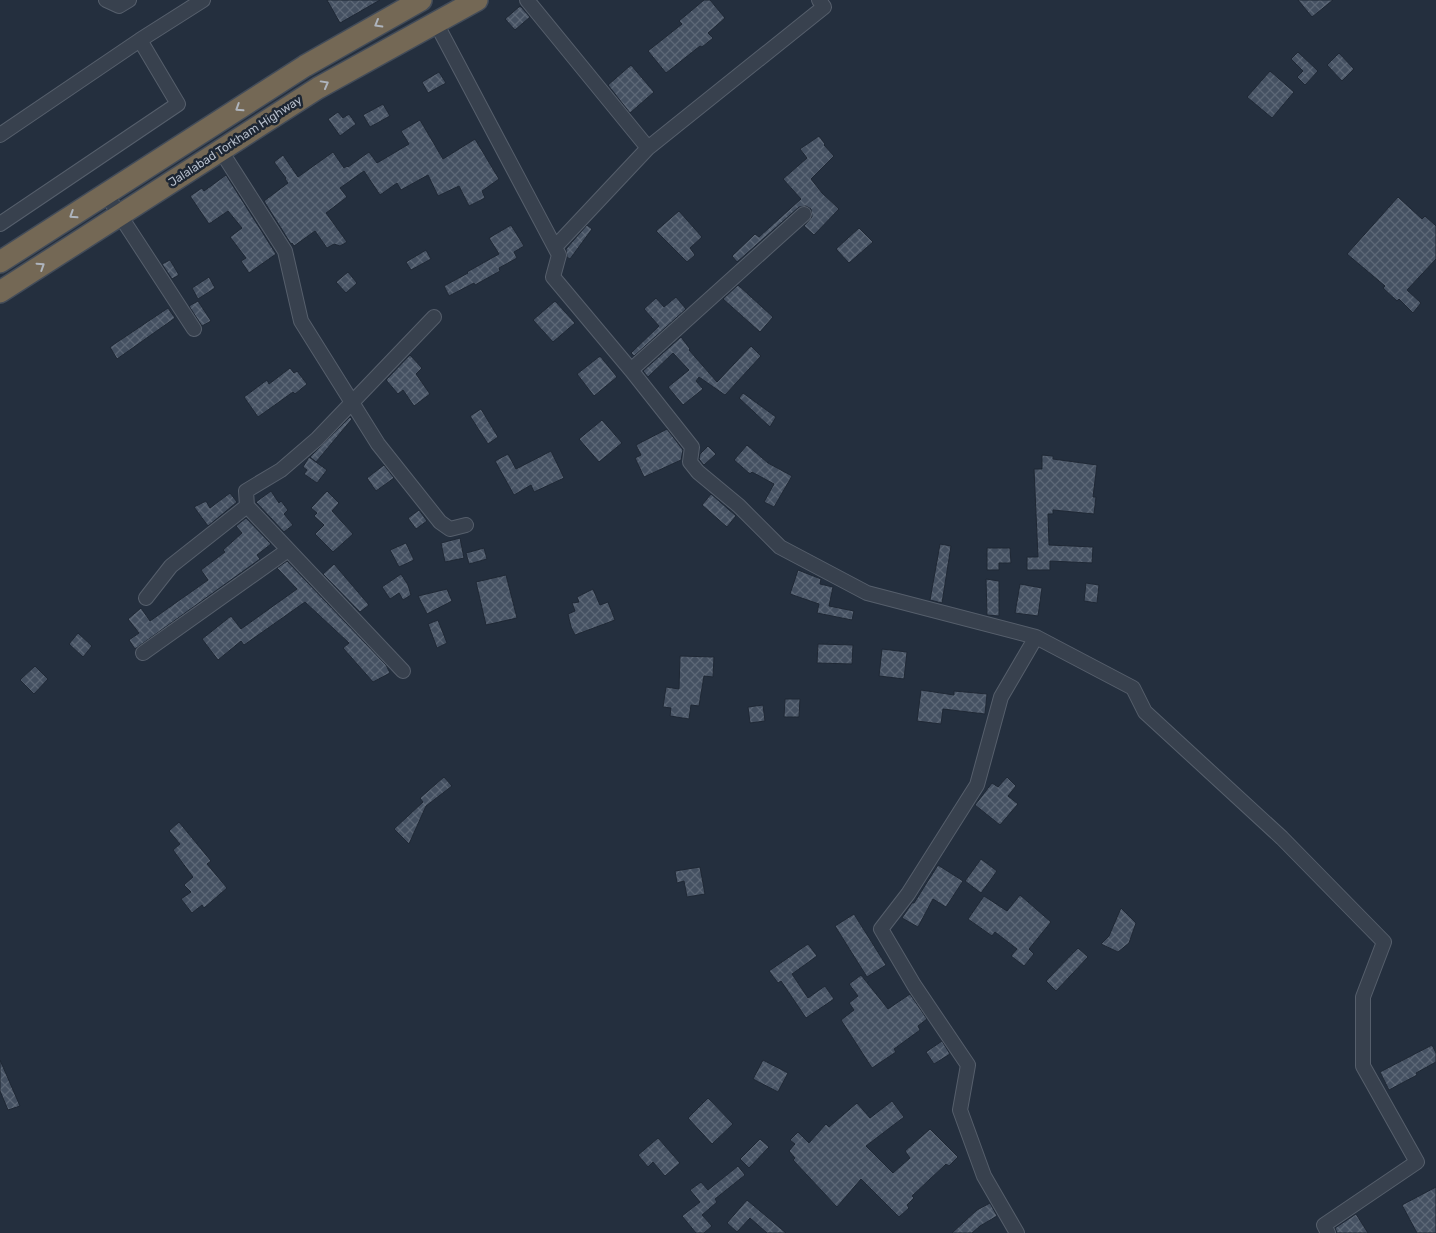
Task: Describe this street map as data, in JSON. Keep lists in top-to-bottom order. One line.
{"streets":{"highway":["Jalalabad Torkham Highway"]}}
